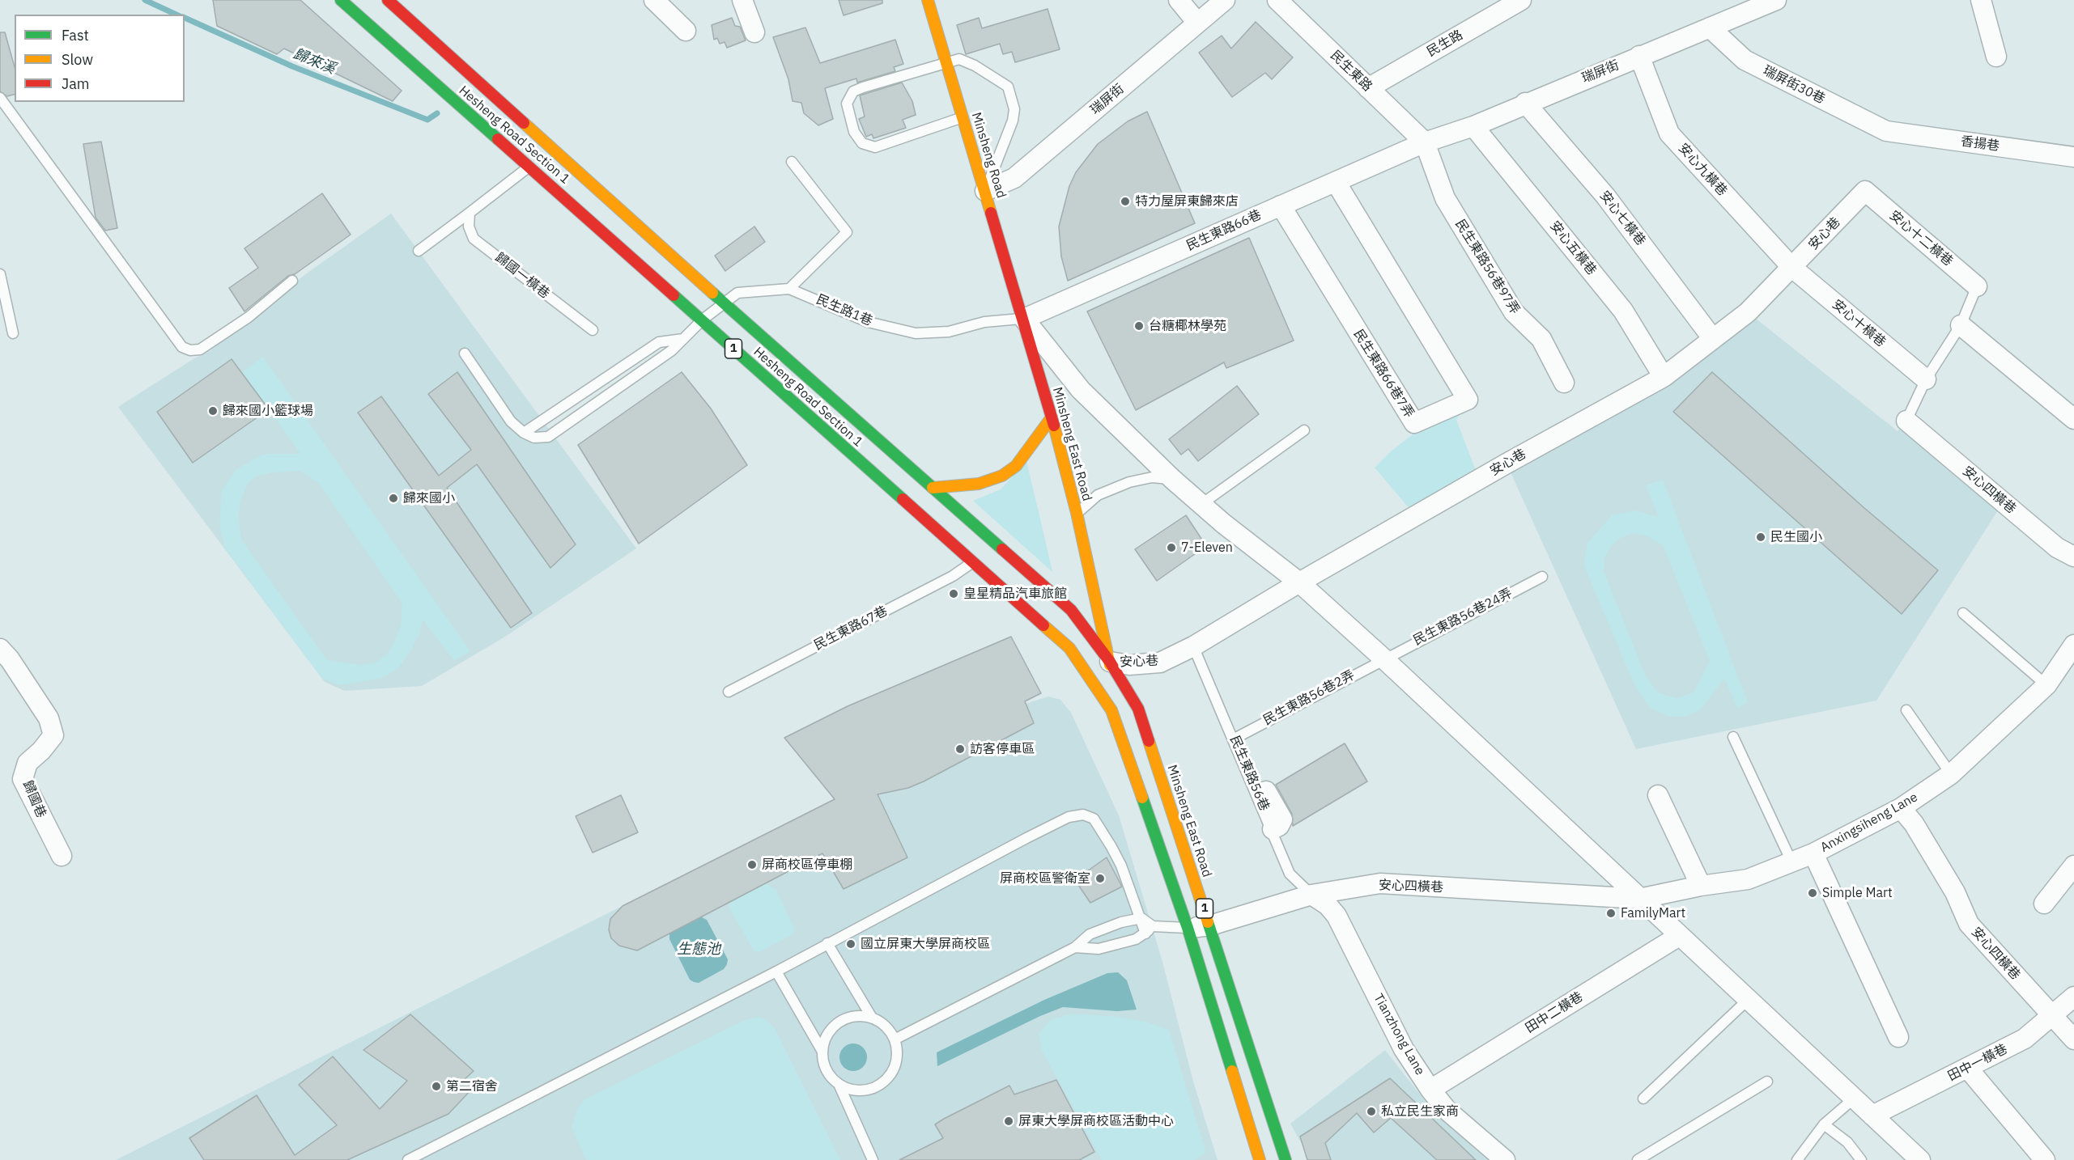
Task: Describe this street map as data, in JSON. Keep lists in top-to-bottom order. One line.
{"streets":{"main road":["Hesheng Road Section 1","Minsheng Road","1","Minsheng East Road"],"street":["民生路","民生東路","瑞屏街","瑞屏街30巷","香揚巷","安心九橫巷","安心七橫巷","民生東路66巷","安心巷","安心十二橫巷","安心五橫巷","民生東路56巷97弄","安心十橫巷","民生東路66巷7弄","安心四橫巷","歸國巷","Anxingsiheng Lane","田中二橫巷","Tianzhong Lane","田中一橫巷"],"lane":["歸國一橫巷","民生路1巷","民生東路56巷24弄","民生東路67巷","民生東路56巷2弄","民生東路56巷"]},"crossings":[["民生路","民生東路"],["民生東路","瑞屏街"],["民生東路","民生東路66巷"],["民生東路","民生東路56巷97弄"],["瑞屏街","瑞屏街30巷"],["瑞屏街","Minsheng Road"],["瑞屏街","安心九橫巷"],["瑞屏街","安心七橫巷"],["瑞屏街","民生東路66巷"],["瑞屏街","安心五橫巷"],["瑞屏街","民生東路56巷97弄"],["瑞屏街30巷","香揚巷"],["Hesheng Road Section 1","安心巷"],["Hesheng Road Section 1","民生路1巷"],["Hesheng Road Section 1","Minsheng East Road"],["Hesheng Road Section 1","民生東路67巷"],["Minsheng Road","民生東路66巷"],["Minsheng Road","民生路1巷"],["Minsheng Road","Minsheng East Road"],["安心九橫巷","安心巷"],["安心九橫巷","安心十橫巷"],["安心七橫巷","安心巷"],["民生東路66巷","民生東路56巷97弄"],["民生東路66巷","民生路1巷"],["民生東路66巷","民生東路66巷7弄"],["民生東路66巷","Minsheng East Road"],["安心巷","安心十二橫巷"],["安心巷","安心五橫巷"],["安心巷","安心十橫巷"],["安心巷","Minsheng East Road"],["安心巷","民生東路56巷"],["民生路1巷","Minsheng East Road"],["Minsheng East Road","安心四橫巷"],["安心四橫巷","民生東路56巷"],["安心四橫巷","Anxingsiheng Lane"],["安心四橫巷","Tianzhong Lane"],["安心四橫巷","田中一橫巷"],["民生東路56巷24弄","民生東路56巷2弄"],["民生東路56巷2弄","民生東路56巷"],["民生東路56巷","Tianzhong Lane"],["田中二橫巷","Tianzhong Lane"]],"water":["歸來溪","生態池"],"places":["特力屋屏東歸來店","台糖椰林學苑","歸來國小籃球場","歸來國小","民生國小","7-Eleven","皇星精品汽車旅館","訪客停車區","屏商校區停車棚","屏商校區警衛室","Simple Mart","FamilyMart","國立屏東大學屏商校區","第二宿舍","私立民生家商","屏東大學屏商校區活動中心"],"legend":["Fast","Slow","Jam"]}
